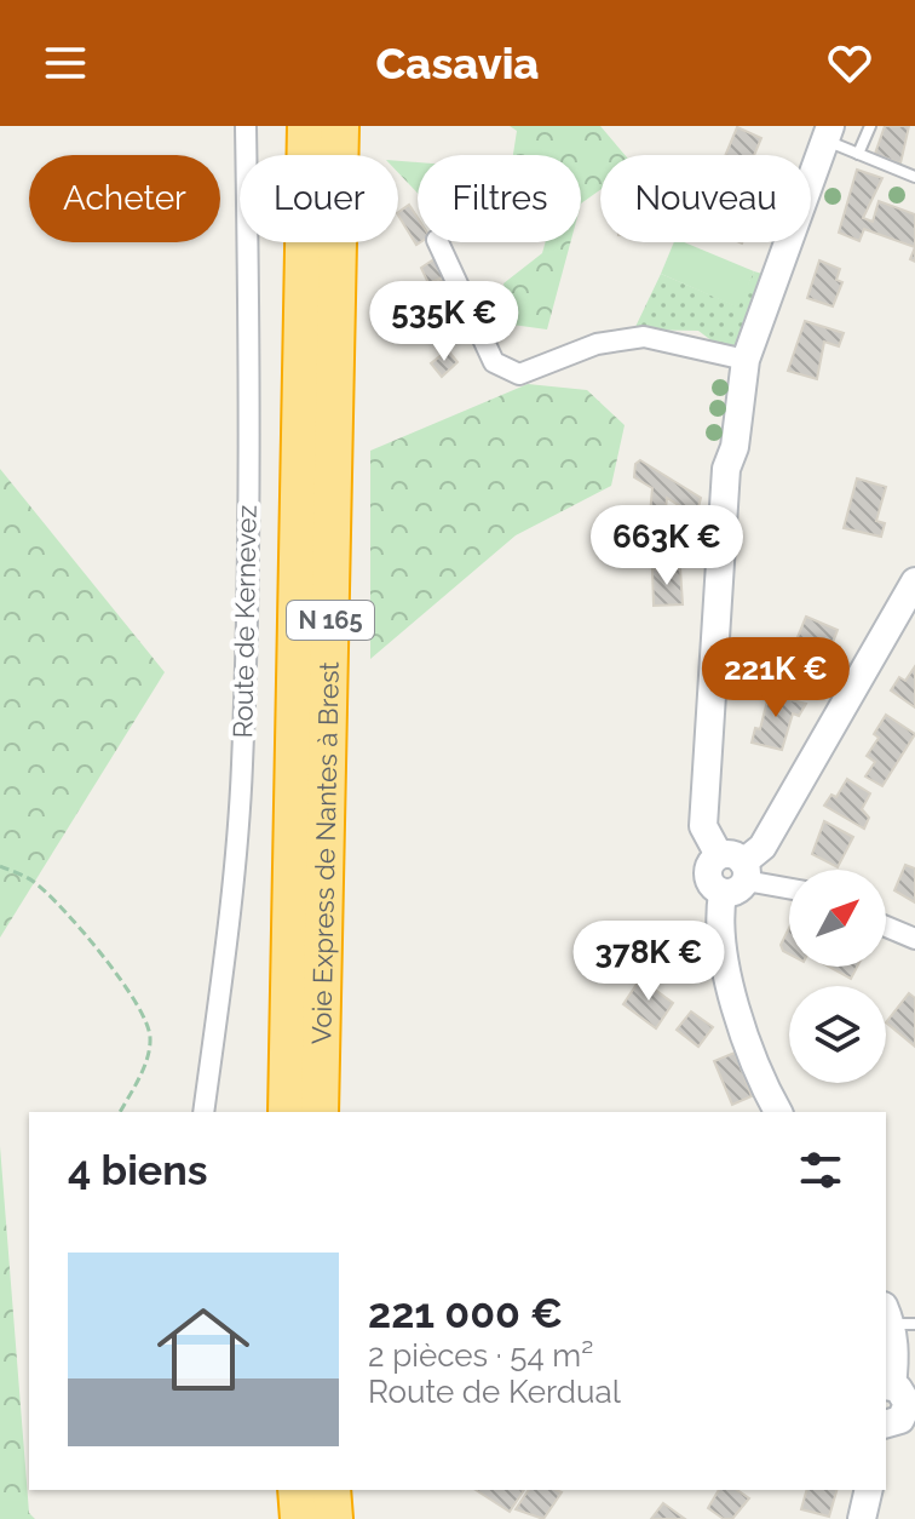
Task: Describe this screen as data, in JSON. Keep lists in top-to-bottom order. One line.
{"streets":{"highway":["N 165","Voie Express de Nantes à Brest"],"street":["Route de Kernevez"]},"north":"top right","page":{"header":"Casavia","chip":["Acheter","Louer","Filtres","Nouveau"],"price":["535K €","663K €","221K €","378K €"],"heading":"4 biens","list":[{"name":"221 000 €","note":"2 pièces · 54 m² · Route de Kerdual"}]}}
